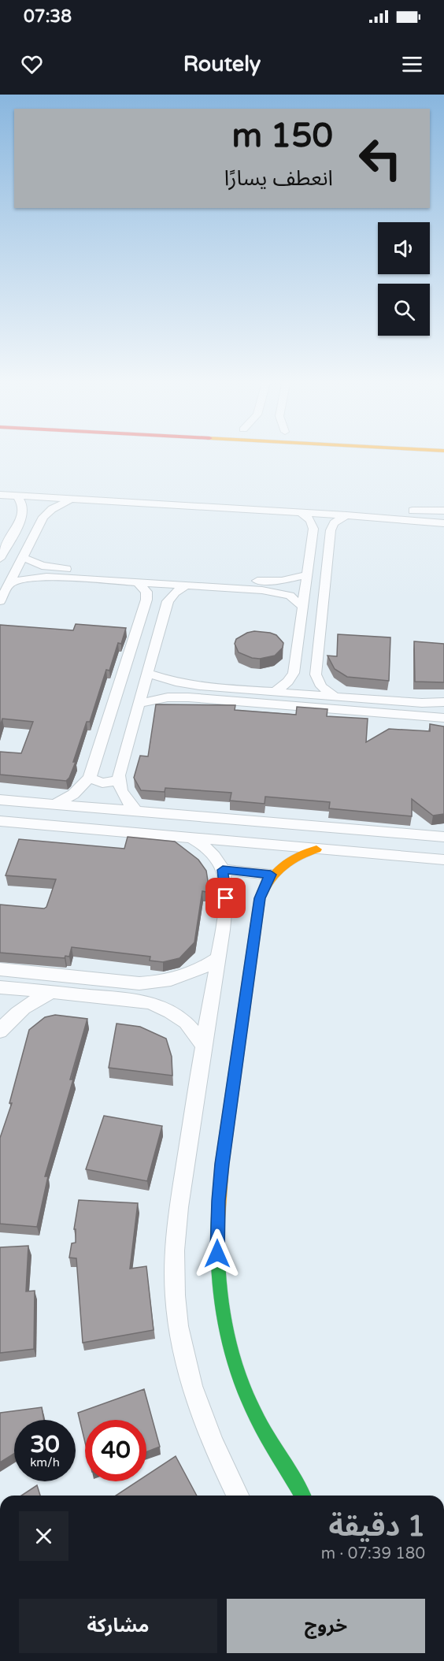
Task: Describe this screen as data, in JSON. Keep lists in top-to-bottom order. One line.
{"page":{"status":"07:38","header":"Routely","turn":["150 m","انعطف يسارًا"],"speed":"30 km/h","limit":"40","heading":["1 دقيقة","180 m · 07:39"],"buttons":["خروج","مشاركة"]}}
